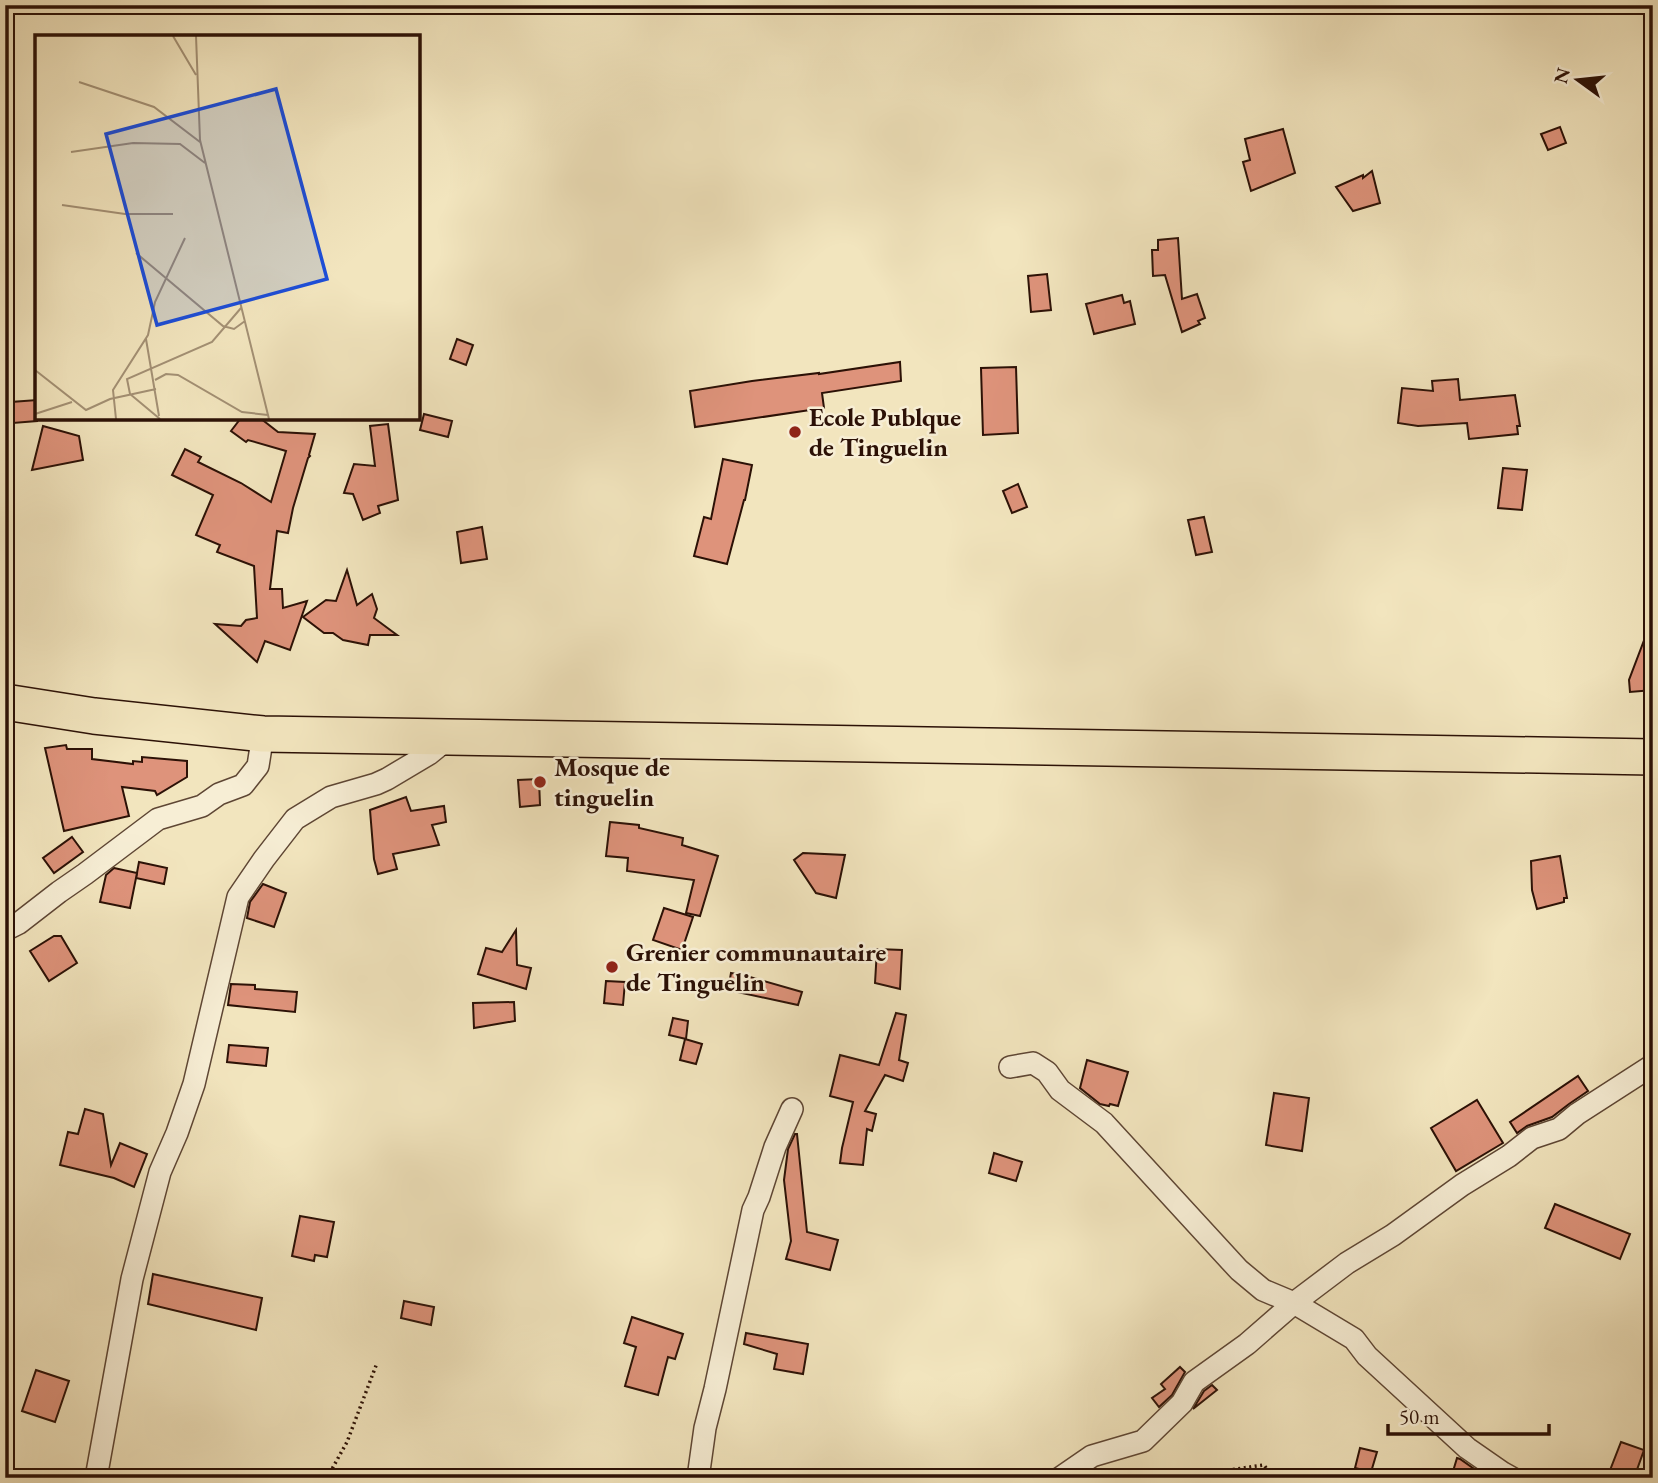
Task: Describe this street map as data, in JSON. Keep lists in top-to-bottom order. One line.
{"places":["Ecole Publque de Tinguelin","Mosque de tinguelin","Grenier communautaire de Tinguelin"],"scale_bar":"50 m","north":"left"}
